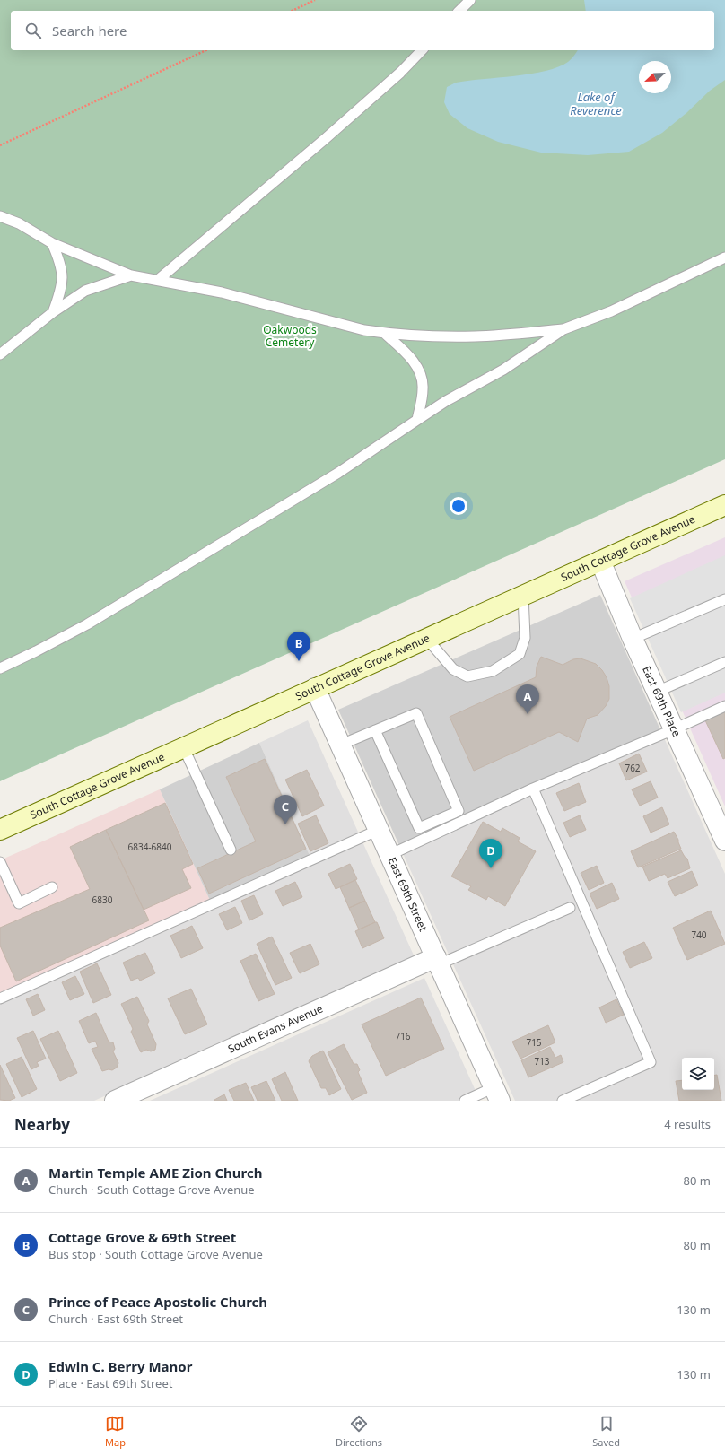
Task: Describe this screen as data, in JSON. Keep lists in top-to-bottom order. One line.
{"streets":{"main road":["South Cottage Grove Avenue"],"street":["East 69th Place","East 69th Street","South Evans Avenue"]},"crossings":[["South Cottage Grove Avenue","East 69th Place"],["South Cottage Grove Avenue","East 69th Street"],["East 69th Street","South Evans Avenue"]],"water":["Lake of Reverence"],"parks":["Oakwoods Cemetery"],"house_numbers":["762","6834-6840","6830","740","716","715","713"],"north":"bottom left","page":{"search":"Search here","pins":["B","A","C","D"],"heading":["Nearby","4 results"],"list":[{"mark":"A","name":"Martin Temple AME Zion Church","note":"Church · South Cottage Grove Avenue","value":"80 m"},{"mark":"B","name":"Cottage Grove & 69th Street","note":"Bus stop · South Cottage Grove Avenue","value":"80 m"},{"mark":"C","name":"Prince of Peace Apostolic Church","note":"Church · East 69th Street","value":"130 m"},{"mark":"D","name":"Edwin C. Berry Manor","note":"Place · East 69th Street","value":"130 m"}],"nav":["Map","Directions","Saved"]}}
